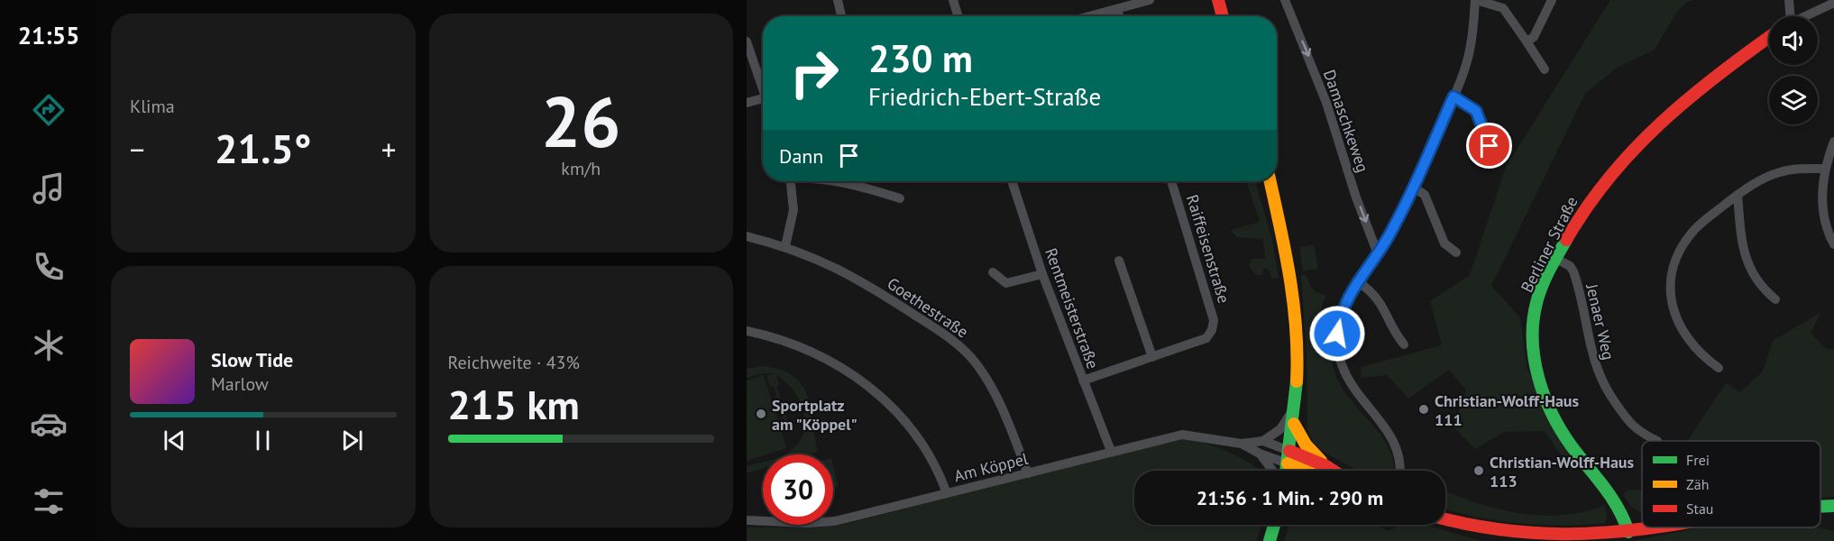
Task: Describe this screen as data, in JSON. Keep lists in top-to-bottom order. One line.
{"streets":{"main road":["Berliner Straße"],"street":["Damaschkeweg","Raiffeisenstraße","Goethestraße","Rentmeisterstraße","Jenaer Weg","Am Köppel"]},"crossings":[["Berliner Straße","Jenaer Weg"],["Raiffeisenstraße","Rentmeisterstraße"],["Goethestraße","Am Köppel"],["Rentmeisterstraße","Am Köppel"]],"one_way":["Damaschkeweg"],"places":["Christian-Wolff-Haus 111","Sportplatz am \"Köppel\"","Christian-Wolff-Haus 113"],"legend":["Frei","Zäh","Stau"],"page":{"tabs":"21:55","tile":["Klima",["26","km/h"],["Reichweite · 43%","215 km"]],"turn":["230 m","Friedrich-Ebert-Straße"],"heat":["−","21.5°","+"],"then":"Dann","song":["Slow Tide","Marlow"],"limit":"30","trip":"21:56 · 1 Min. · 290 m"}}
